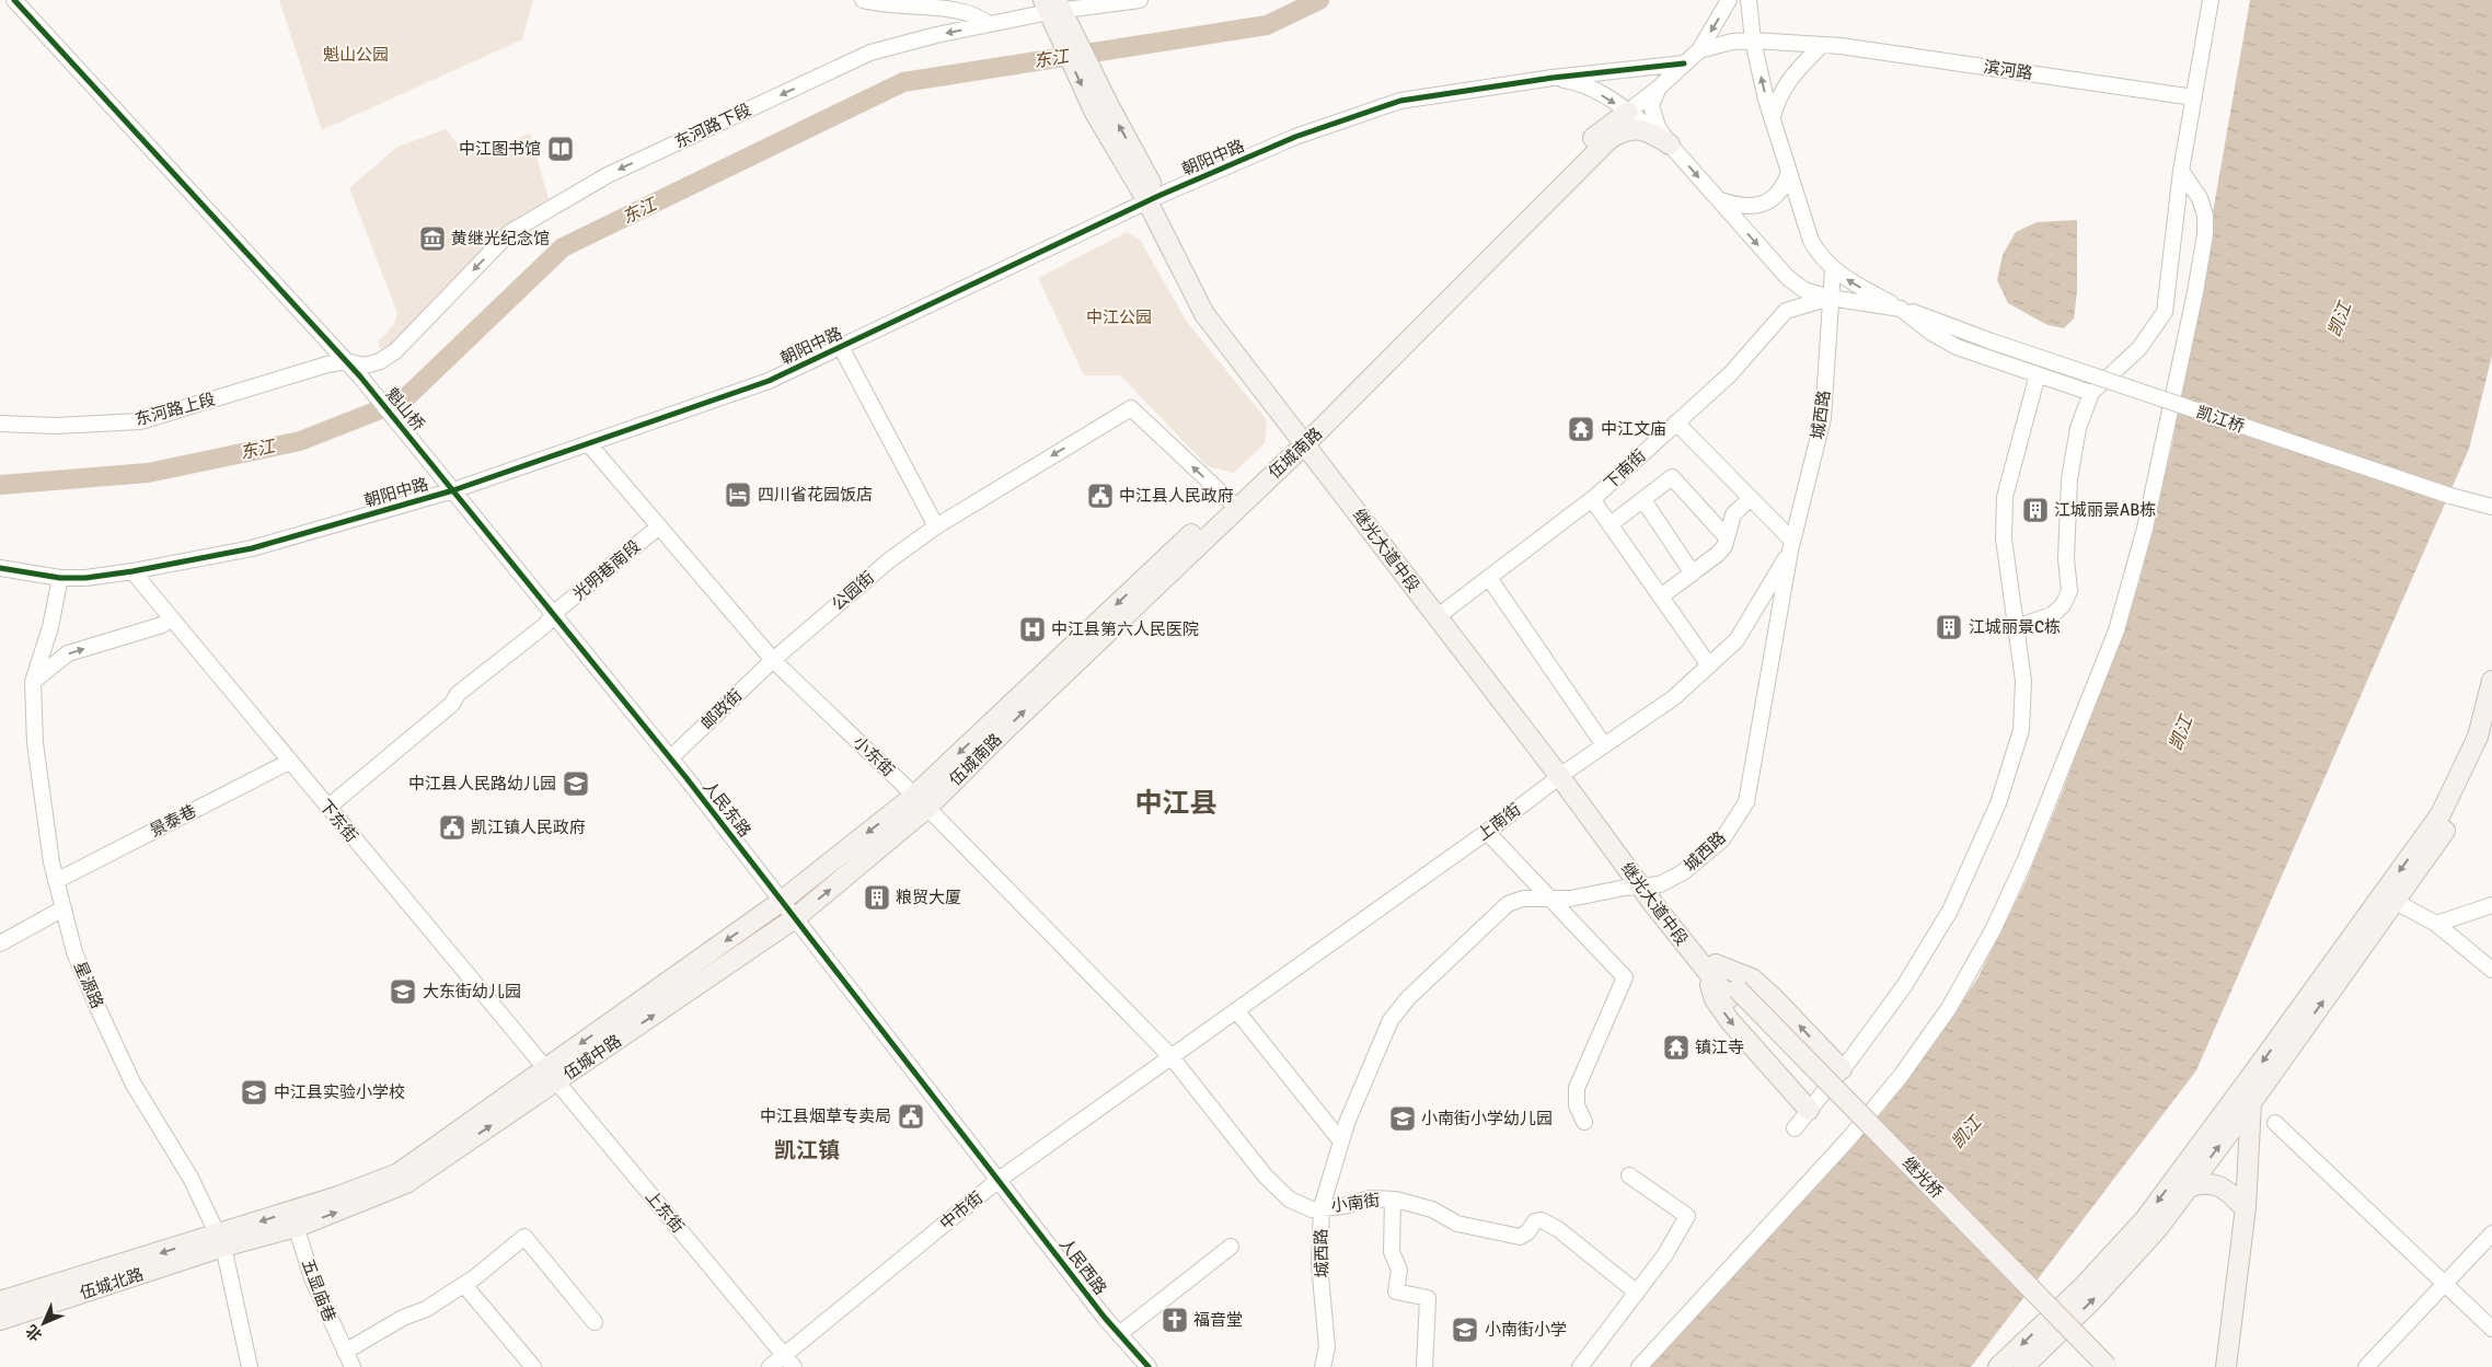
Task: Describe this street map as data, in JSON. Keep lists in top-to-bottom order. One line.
{"streets":{"main road":["伍城南路","继光大道中段","伍城中路","继光桥","伍城北路"],"street":["滨河路","东河路下段","朝阳中路","东河路上段","魁山桥","城西路","凯江桥","下南街","光明巷南段","公园街","邮政街","小东街","人民东路","景泰巷","下东街","上南街","星源路","小南街","中市街","上东街","人民西路","五显庙巷"]},"crossings":[["东河路下段","东河路上段"],["东河路下段","魁山桥"],["东河路下段","继光大道中段"],["朝阳中路","继光大道中段"],["朝阳中路","小东街"],["朝阳中路","人民东路"],["朝阳中路","下东街"],["朝阳中路","星源路"],["东河路上段","魁山桥"],["魁山桥","人民东路"],["城西路","下南街"],["城西路","继光大道中段"],["城西路","上南街"],["城西路","小南街"],["伍城南路","继光大道中段"],["伍城南路","公园街"],["伍城南路","小东街"],["伍城南路","伍城中路"],["下南街","继光大道中段"],["继光大道中段","上南街"],["继光大道中段","继光桥"],["光明巷南段","小东街"],["光明巷南段","人民东路"],["光明巷南段","下东街"],["公园街","邮政街"],["公园街","小东街"],["邮政街","小东街"],["邮政街","人民东路"],["小东街","上南街"],["小东街","伍城中路"],["小东街","小南街"],["小东街","中市街"],["人民东路","伍城中路"],["人民东路","中市街"],["人民东路","人民西路"],["景泰巷","下东街"],["景泰巷","星源路"],["下东街","伍城中路"],["下东街","上东街"],["上南街","小南街"],["上南街","中市街"],["星源路","伍城中路"],["星源路","伍城北路"],["伍城中路","上东街"],["伍城中路","伍城北路"],["伍城中路","五显庙巷"],["小南街","中市街"],["中市街","上东街"],["中市街","人民西路"]],"one_way":["东河路下段","公园街"],"districts":["中江县","凯江镇"],"water":["东江","凯江"],"parks":["魁山公园","中江公园"],"places":{"library":["中江图书馆"],"museum":["黄继光纪念馆"],"temple":["中江文庙","镇江寺"],"hotel":["四川省花园饭店"],"public building":["中江县人民政府","凯江镇人民政府","中江县烟草专卖局"],"building":["江城丽景AB栋","江城丽景C栋","粮贸大厦"],"hospital":["中江县第六人民医院"],"school or university":["中江县人民路幼儿园","大东街幼儿园","中江县实验小学校","小南街小学幼儿园","小南街小学"],"church":["福音堂"]},"north":"bottom left"}
